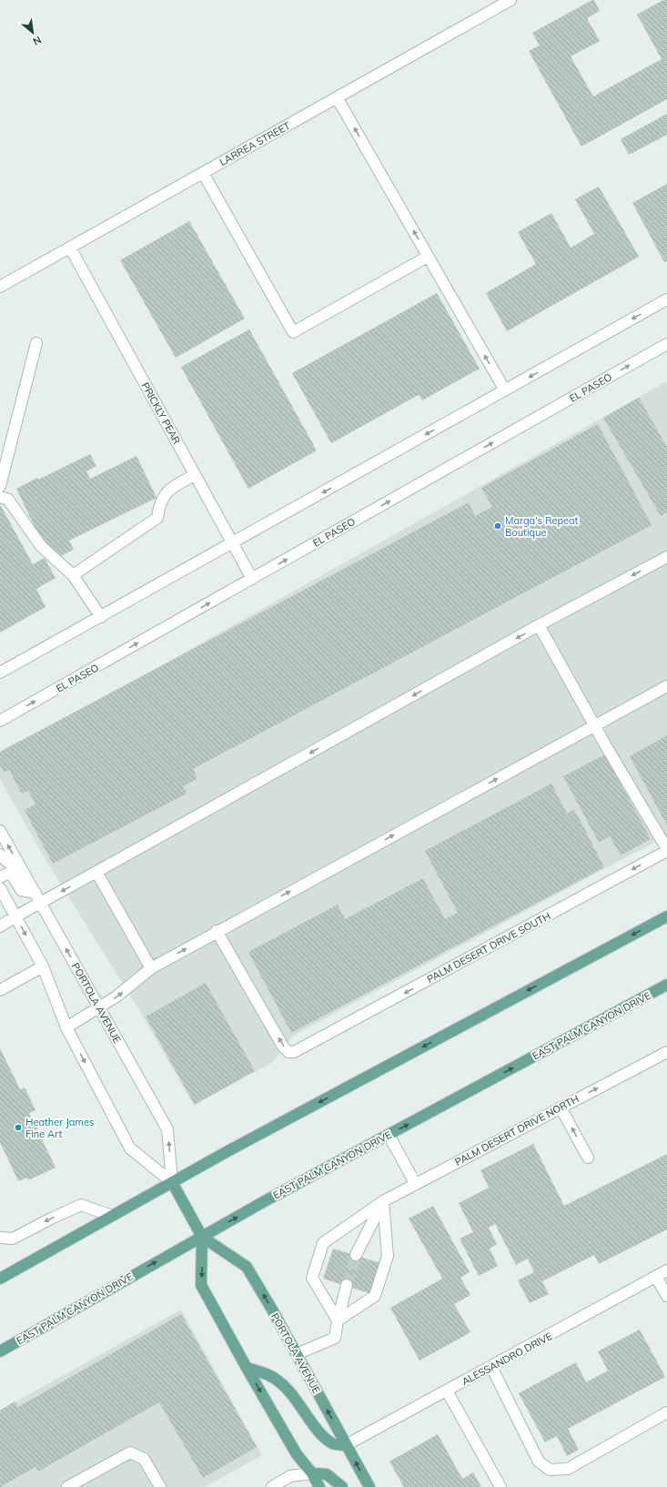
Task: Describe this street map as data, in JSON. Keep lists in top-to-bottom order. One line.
{"streets":{"main road":["PORTOLA AVENUE","EAST PALM CANYON DRIVE"],"street":["LARREA STREET","EL PASEO","PRICKLY PEAR","PALM DESERT DRIVE SOUTH","PALM DESERT DRIVE NORTH","ALESSANDRO DRIVE"]},"crossings":[["LARREA STREET","PRICKLY PEAR"],["EL PASEO","PRICKLY PEAR"],["PORTOLA AVENUE","EAST PALM CANYON DRIVE"],["PORTOLA AVENUE","ALESSANDRO DRIVE"]],"one_way":["PALM DESERT DRIVE SOUTH"],"places":["Marga's Repeat Boutique","Heather James Fine Art"],"north":"bottom right"}
